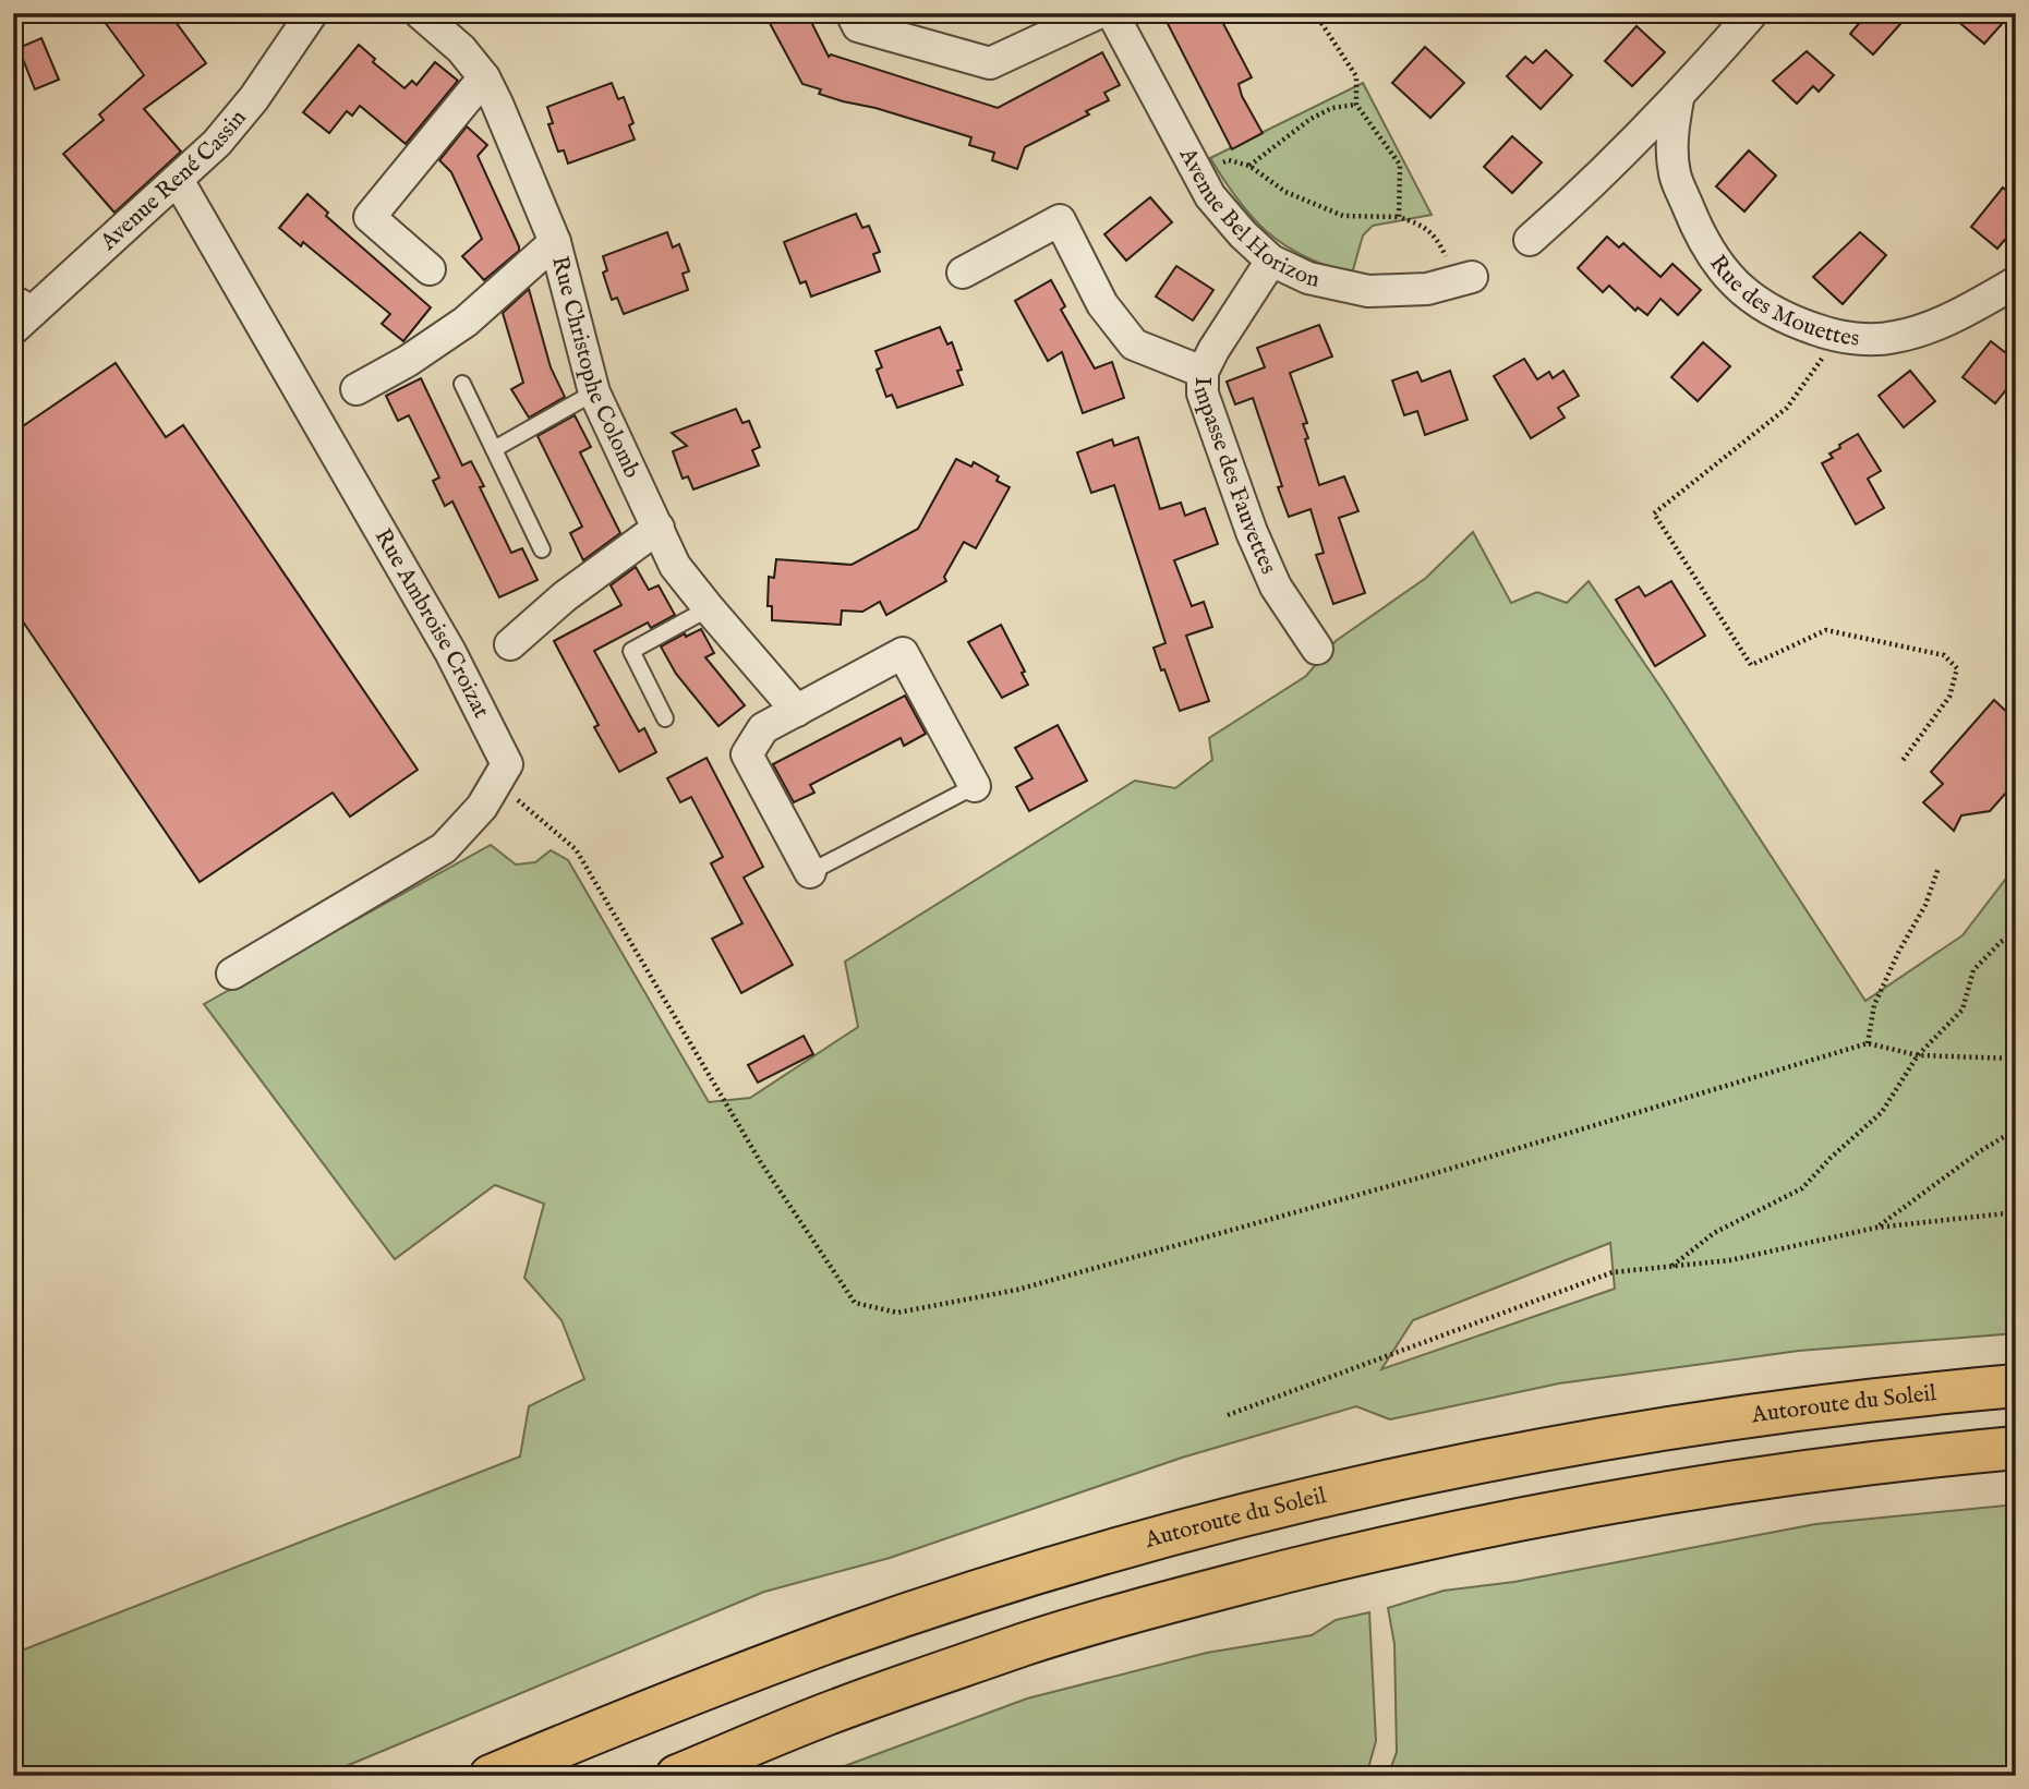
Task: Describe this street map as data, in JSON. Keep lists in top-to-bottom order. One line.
{"streets":{"highway":["Autoroute du Soleil"],"street":["Avenue René Cassin","Avenue Bel Horizon","Rue des Mouettes","Rue Christophe Colomb","Impasse des Fauvettes","Rue Ambroise Croizat"]},"crossings":[["Avenue René Cassin","Rue Ambroise Croizat"],["Avenue Bel Horizon","Impasse des Fauvettes"]]}
